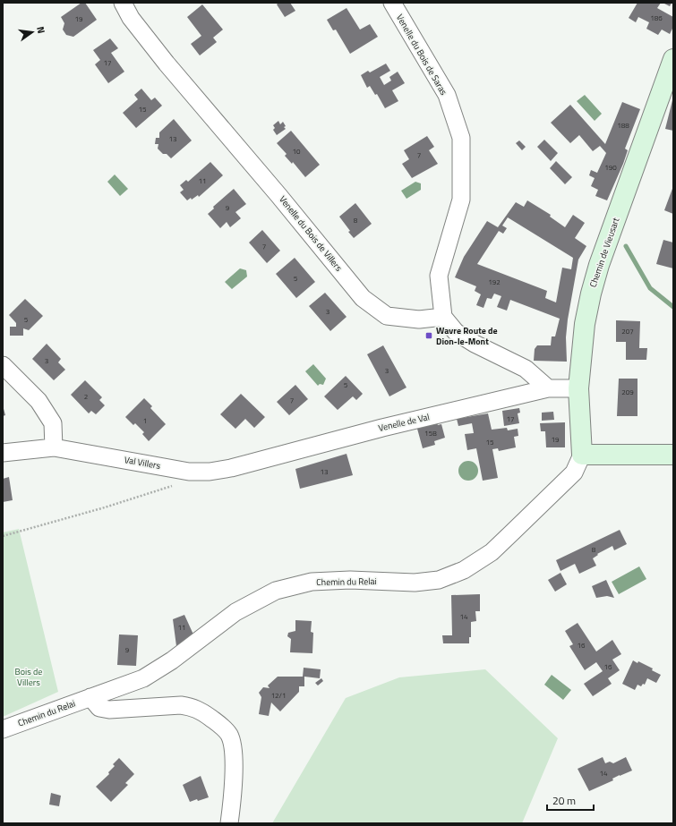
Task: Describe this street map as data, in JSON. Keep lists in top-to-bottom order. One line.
{"streets":{"street":["Venelle du Bois de Saras","Venelle du Bois de Villers","Chemin de Vieusart","Venelle de Val","Val Villers","Chemin du Relai"]},"crossings":[["Venelle du Bois de Saras","Venelle du Bois de Villers"],["Chemin de Vieusart","Venelle de Val"],["Chemin de Vieusart","Chemin du Relai"],["Venelle de Val","Val Villers"]],"parks":["Bois de Villers"],"places":{"transit":["Wavre Route de Dion-le-Mont"]},"house_numbers":["186","19","17","15","188","13","10","7","190","11","9","8","7","5","192","3","5","207","3","3","5","209","2","7","17","1","15B","19","15","13","8","14","11","16","9","16","12/1","14"],"scale_bar":"20 m","north":"right"}
